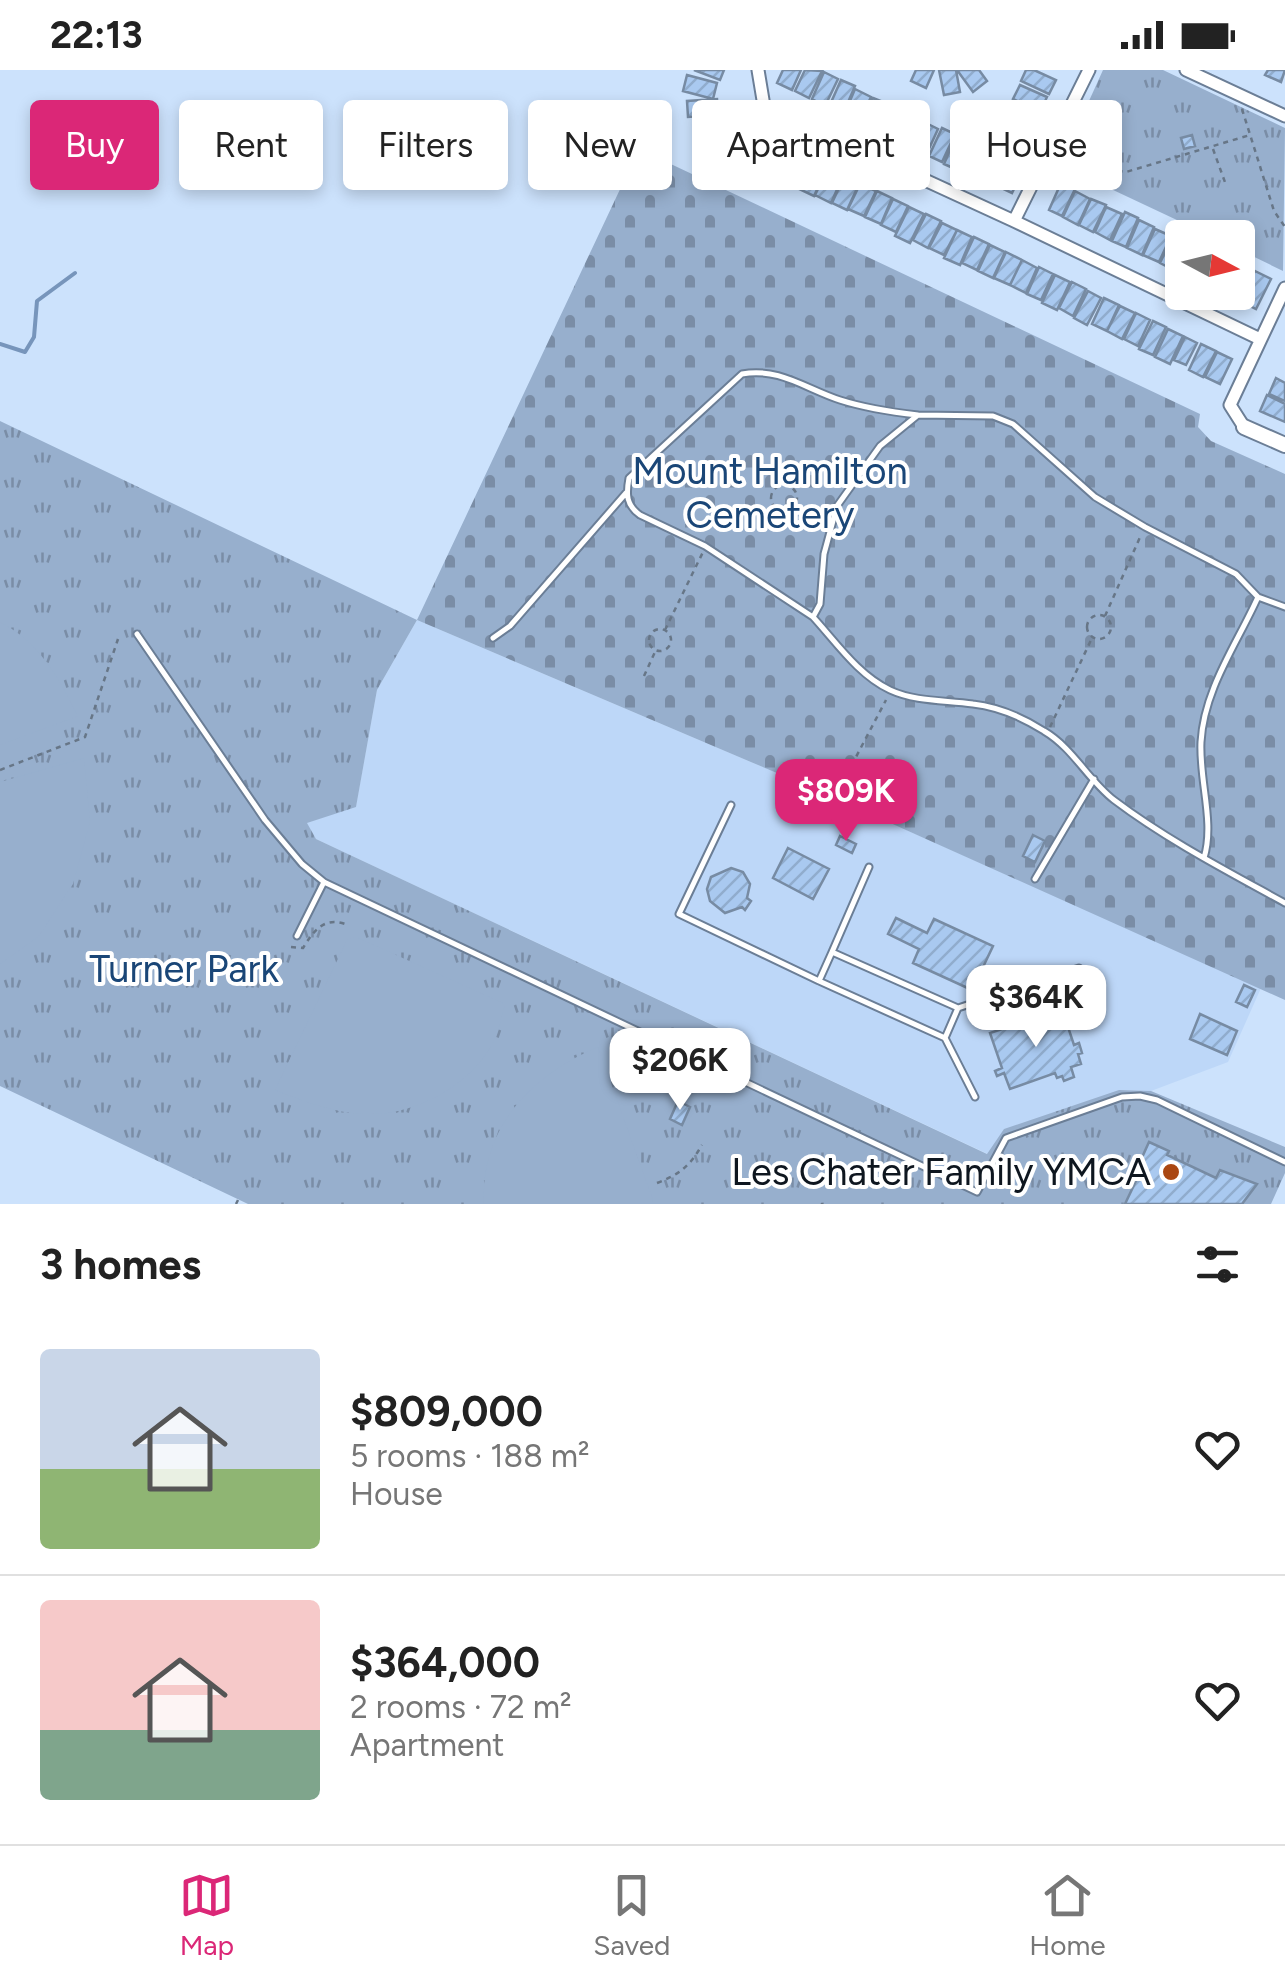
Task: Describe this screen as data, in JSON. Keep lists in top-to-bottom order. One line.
{"parks":["Mount Hamilton Cemetery","Turner Park"],"places":["Les Chater Family YMCA"],"north":"right","page":{"status":"22:13","chip":["Buy","Rent","Filters","New","Apartment","House"],"price":["$809K","$364K","$206K"],"heading":"3 homes","list":[{"name":"$809,000","note":"5 rooms · 188 m² · House"},{"name":"$364,000","note":"2 rooms · 72 m² · Apartment"}],"tabs":["Map","Saved","Home"]}}
